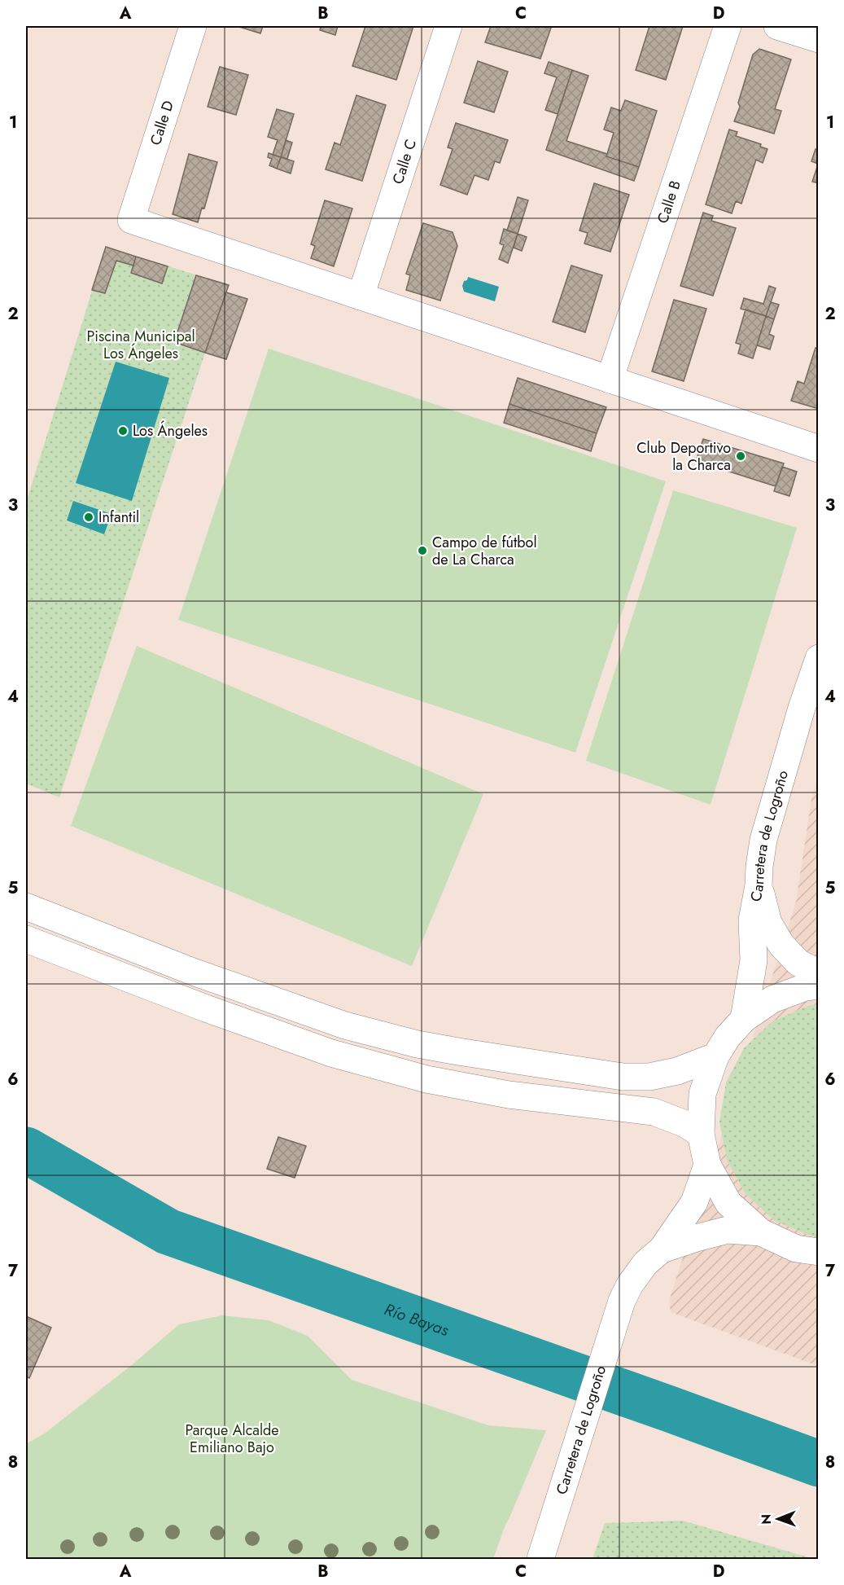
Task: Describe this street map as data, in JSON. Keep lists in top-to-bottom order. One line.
{"streets":{"street":["Calle D","Calle C","Calle B","Carretera de Logroño"]},"crossings":[["Calle D","Calle C"]],"water":["Río Bayas"],"parks":["Piscina Municipal Los Ángeles","Parque Alcalde Emiliano Bajo"],"places":["Los Ángeles","Club Deportivo la Charca","Infantil","Campo de fútbol de La Charca"],"north":"left","grid":{"columns":["A","B","C","D"],"rows":["1","2","3","4","5","6","7","8"]}}
